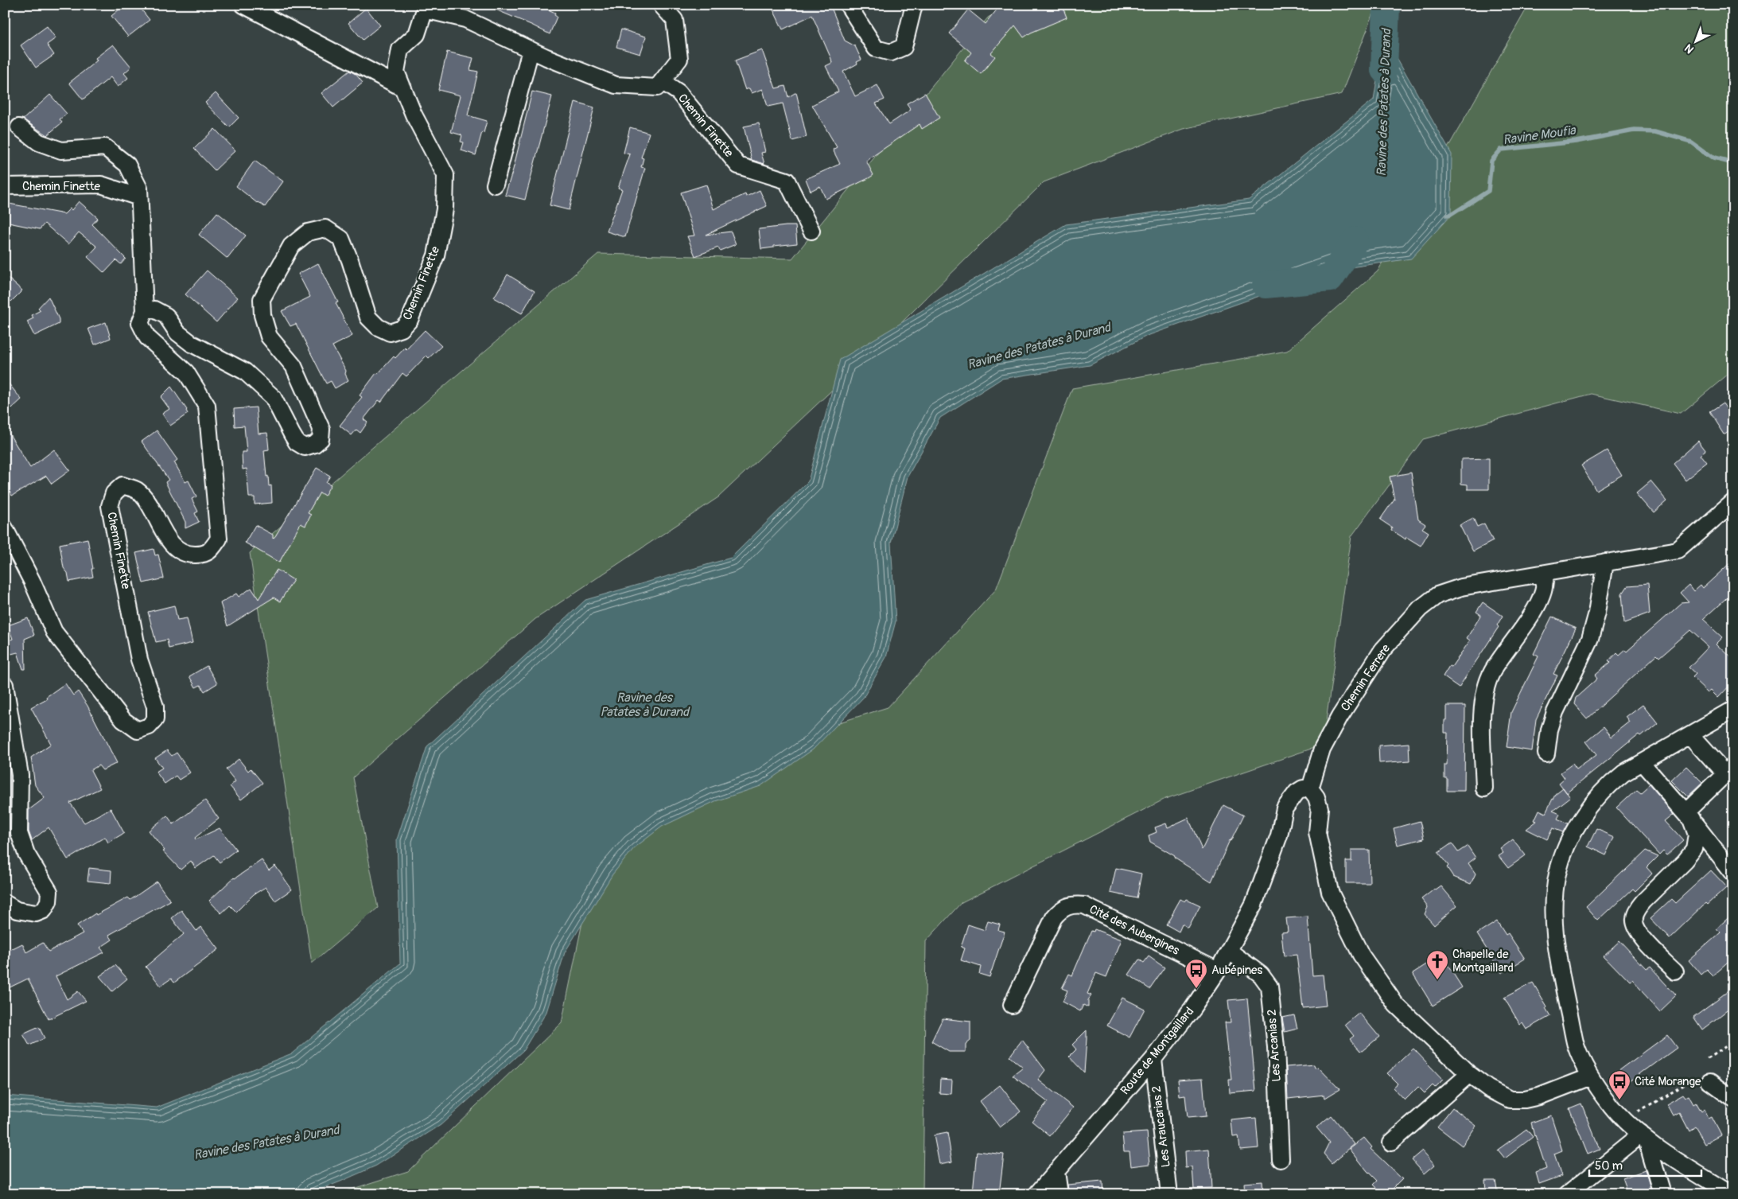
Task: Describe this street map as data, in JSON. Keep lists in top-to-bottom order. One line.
{"streets":{"street":["Chemin Finette","Chemin Ferrere","Cité des Aubergines","Les Arcanias 2","Route de Montgaillard","Les Araucarias 2"]},"crossings":[["Chemin Ferrere","Route de Montgaillard"],["Cité des Aubergines","Route de Montgaillard"],["Les Arcanias 2","Route de Montgaillard"],["Route de Montgaillard","Les Araucarias 2"]],"water":["Ravine des Patates à Durand","Ravine Moufia"],"places":{"church":["Chapelle de Montgaillard"],"bus stop":["Aubépines","Cité Morange"]},"scale_bar":"50 m","north":"bottom left"}
